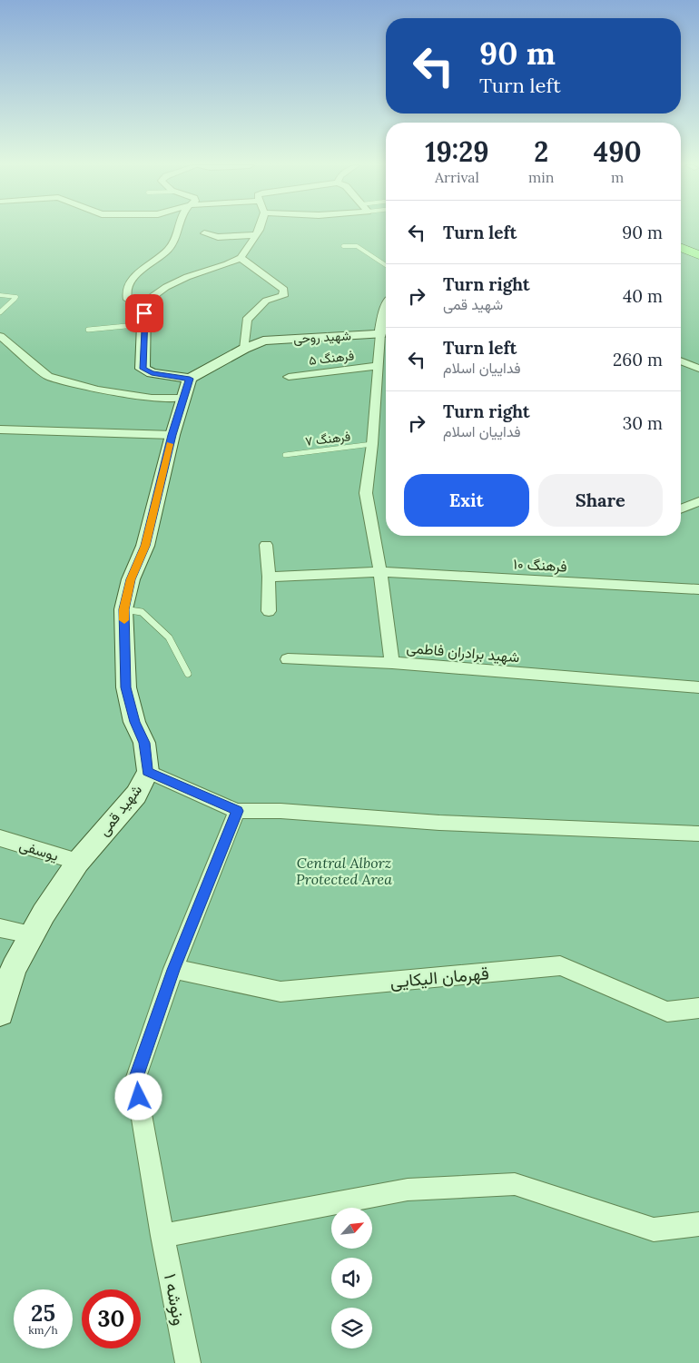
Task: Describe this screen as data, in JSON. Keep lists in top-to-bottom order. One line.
{"streets":{"street":["شهید روحی","فرهنگ ۵","فرهنگ ۱۰","شهید برادران فاطمی","شهید قمی","یوسفی","قهرمان الیکایی","ونوشه ۱"],"lane":["فرهنگ ۷"]},"crossings":[["شهید روحی","شهید برادران فاطمی"],["فرهنگ ۵","شهید برادران فاطمی"],["فرهنگ ۷","شهید برادران فاطمی"],["فرهنگ ۱۰","شهید برادران فاطمی"],["شهید قمی","یوسفی"],["قهرمان الیکایی","ونوشه ۱"]],"parks":["Central Alborz Protected Area"],"north":"top right","page":{"turn":["90 m","Turn left"],"eta":["19:29","Arrival","2","min","490","m"],"list":[{"name":"Turn left","value":"90 m"},{"name":"Turn right","note":"شهید قمی","value":"40 m"},{"name":"Turn left","note":"فداییان اسلام","value":"260 m"},{"name":"Turn right","note":"فداییان اسلام","value":"30 m"}],"buttons":["Exit","Share"],"speed":"25 km/h","limit":"30"}}
